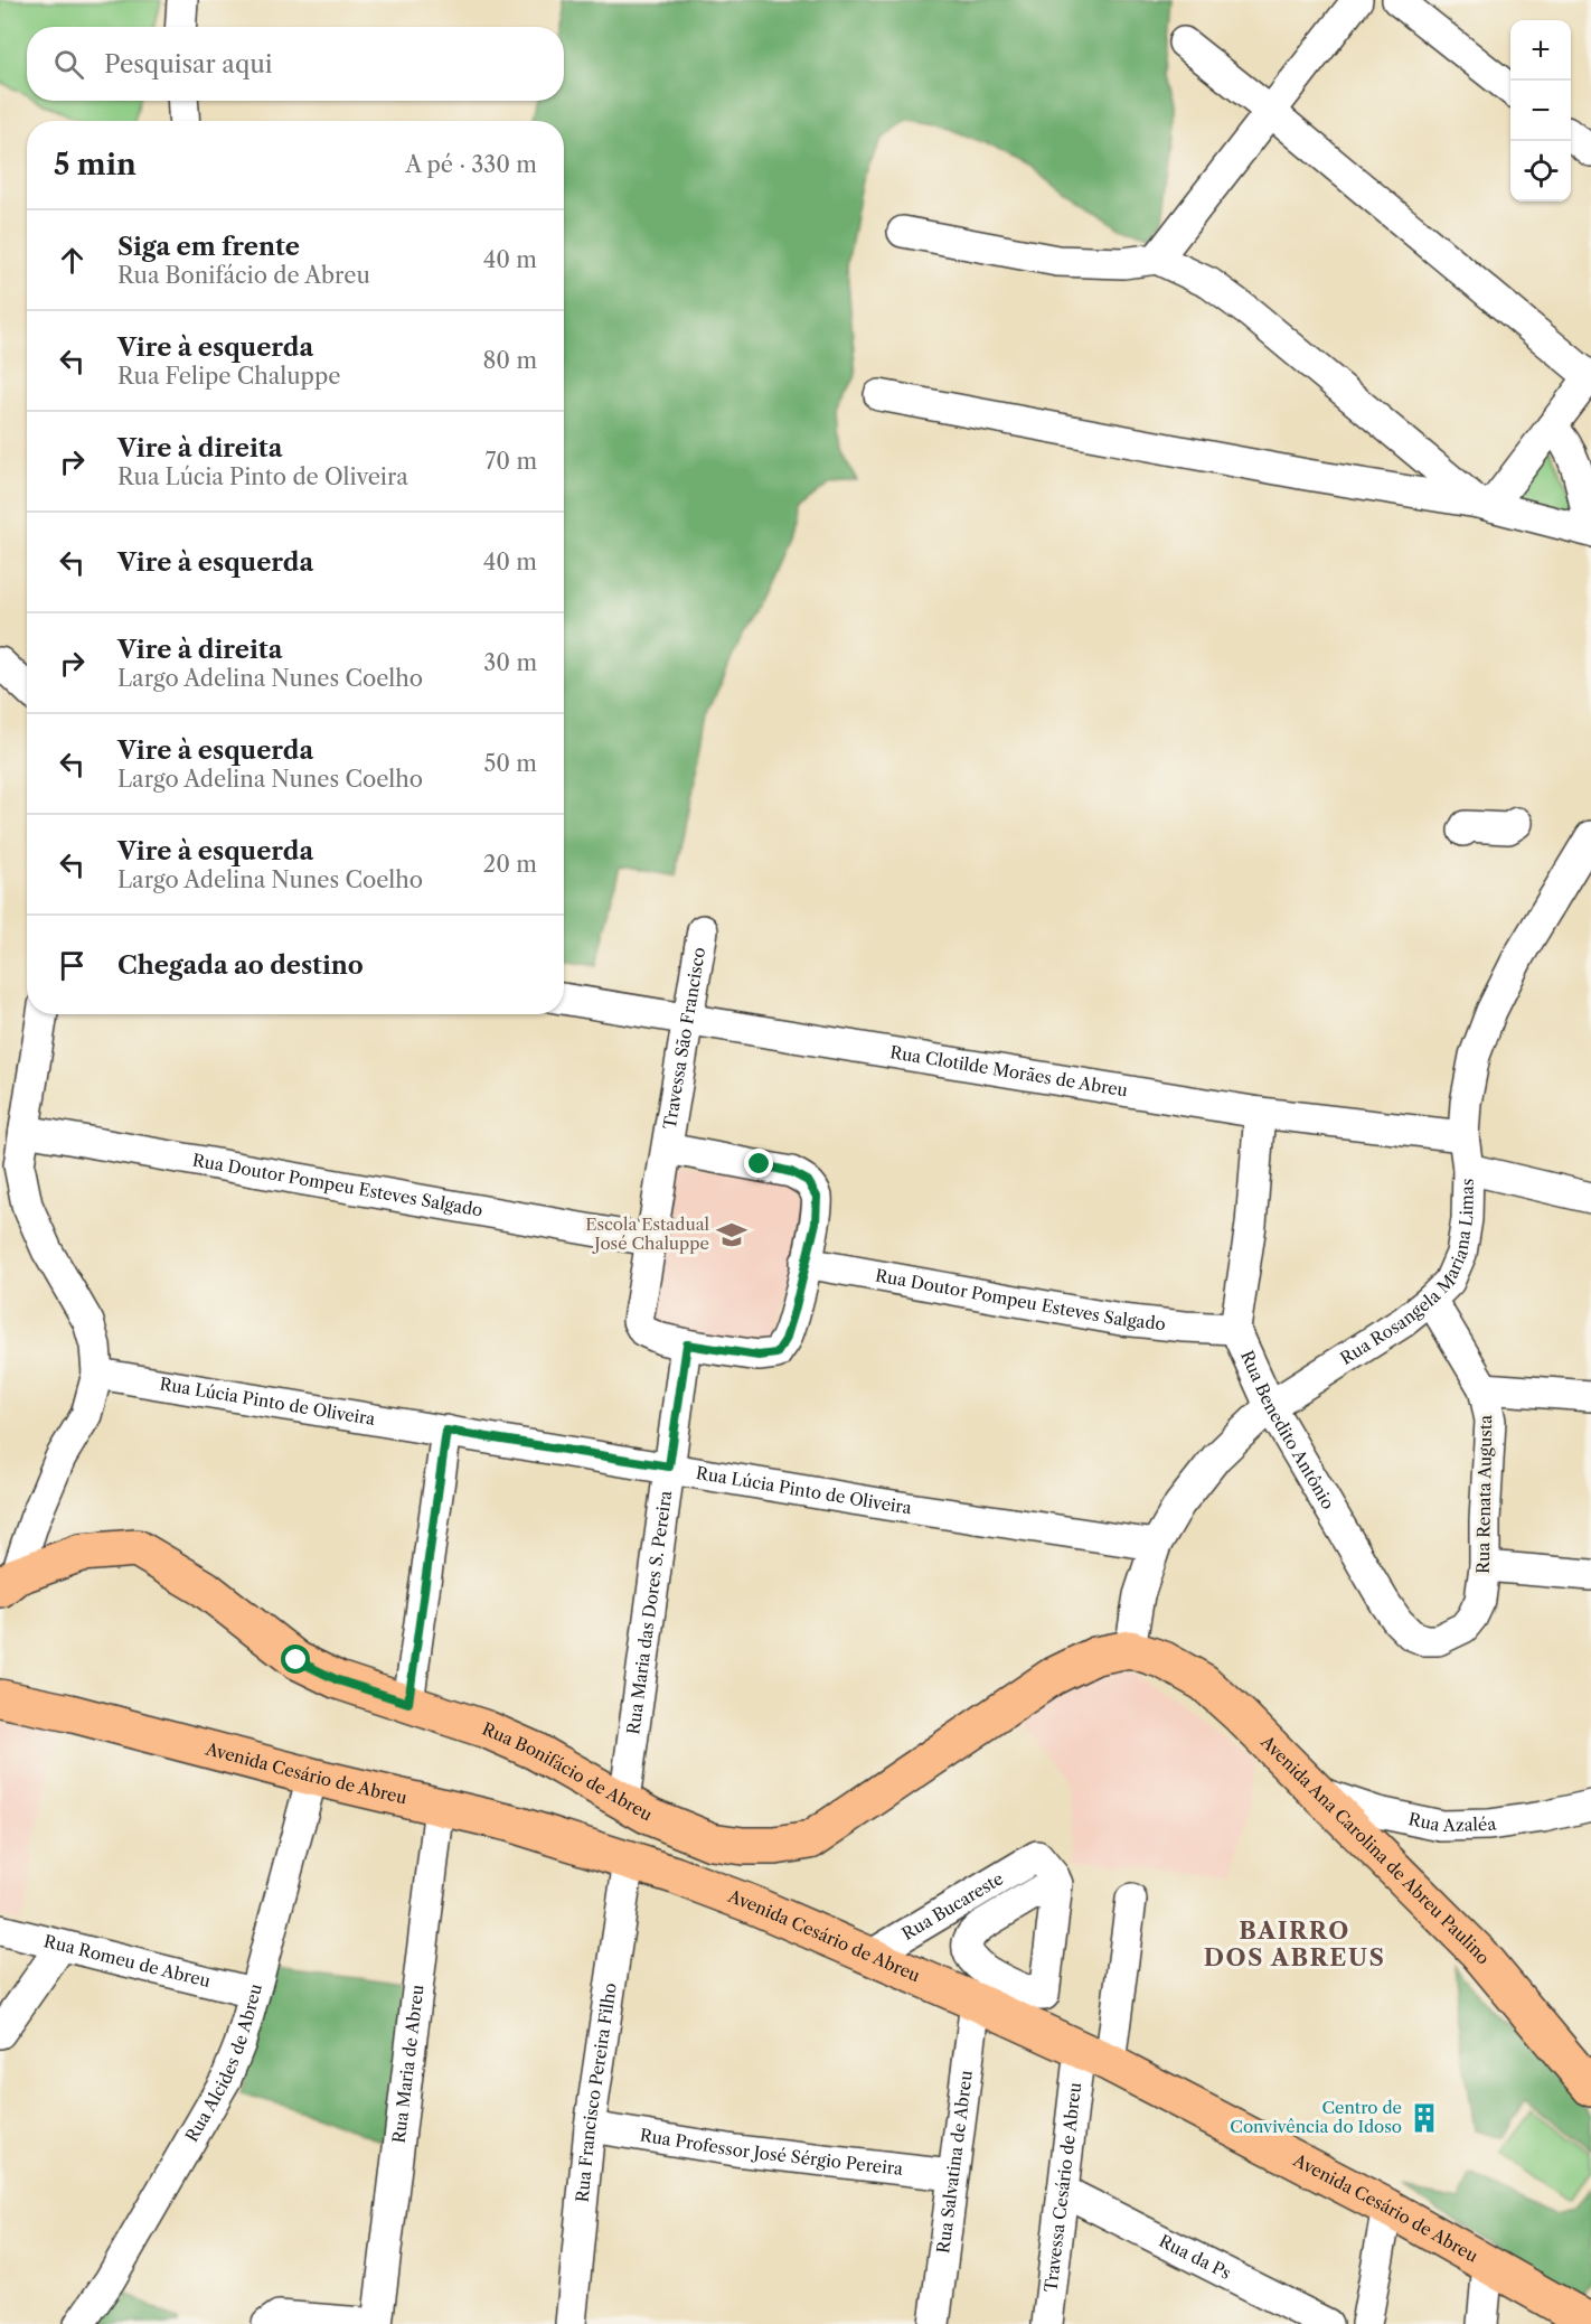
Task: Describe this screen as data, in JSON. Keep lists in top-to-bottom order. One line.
{"streets":{"main road":["Avenida Cesário de Abreu","Rua Bonifácio de Abreu","Avenida Ana Carolina de Abreu Paulino"],"street":["Travessa São Francisco","Rua Clotilde Morães de Abreu","Rua Doutor Pompeu Esteves Salgado","Rua Rosangela Mariana Limas","Rua Lúcia Pinto de Oliveira","Rua Benedito Antônio","Rua Renata Augusta","Rua Maria das Dores S. Pereira","Rua Azaléa","Rua Bucareste","Rua Romeu de Abreu","Rua Alcides de Abreu","Rua Maria de Abreu","Rua Francisco Pereira Filho","Rua Professor José Sérgio Pereira","Rua Salvatina de Abreu","Travessa Cesário de Abreu","Rua da Ps"]},"crossings":[["Travessa São Francisco","Rua Clotilde Morães de Abreu"],["Travessa São Francisco","Rua Doutor Pompeu Esteves Salgado"],["Travessa São Francisco","Rua Maria das Dores S. Pereira"],["Rua Clotilde Morães de Abreu","Rua Rosangela Mariana Limas"],["Rua Clotilde Morães de Abreu","Rua Benedito Antônio"],["Rua Doutor Pompeu Esteves Salgado","Rua Benedito Antônio"],["Rua Rosangela Mariana Limas","Rua Lúcia Pinto de Oliveira"],["Rua Rosangela Mariana Limas","Rua Benedito Antônio"],["Rua Rosangela Mariana Limas","Rua Renata Augusta"],["Rua Rosangela Mariana Limas","Rua Bonifácio de Abreu"],["Rua Rosangela Mariana Limas","Avenida Ana Carolina de Abreu Paulino"],["Rua Lúcia Pinto de Oliveira","Rua Maria das Dores S. Pereira"],["Rua Benedito Antônio","Rua Renata Augusta"],["Rua Maria das Dores S. Pereira","Rua Bonifácio de Abreu"],["Avenida Cesário de Abreu","Rua Bucareste"],["Avenida Cesário de Abreu","Rua Alcides de Abreu"],["Avenida Cesário de Abreu","Rua Maria de Abreu"],["Avenida Cesário de Abreu","Rua Francisco Pereira Filho"],["Avenida Cesário de Abreu","Rua Salvatina de Abreu"],["Avenida Cesário de Abreu","Travessa Cesário de Abreu"],["Rua Bonifácio de Abreu","Avenida Ana Carolina de Abreu Paulino"],["Rua Azaléa","Avenida Ana Carolina de Abreu Paulino"],["Rua Romeu de Abreu","Rua Alcides de Abreu"],["Rua Francisco Pereira Filho","Rua Professor José Sérgio Pereira"],["Rua Professor José Sérgio Pereira","Rua Salvatina de Abreu"],["Travessa Cesário de Abreu","Rua da Ps"]],"districts":["BAIRRO DOS ABREUS"],"places":{"school or university":["Escola Estadual José Chaluppe"],"building":["Centro de Convivência do Idoso"]},"page":{"map_buttons":["+","−"],"search":"Pesquisar aqui","heading":["5 min","A pé · 330 m"],"list":[["Siga em frente","Rua Bonifácio de Abreu","40 m"],["Vire à esquerda","Rua Felipe Chaluppe","80 m"],["Vire à direita","Rua Lúcia Pinto de Oliveira","70 m"],["Vire à esquerda","40 m"],["Vire à direita","Largo Adelina Nunes Coelho","30 m"],["Vire à esquerda","Largo Adelina Nunes Coelho","50 m"],["Vire à esquerda","Largo Adelina Nunes Coelho","20 m"],"Chegada ao destino"]}}
